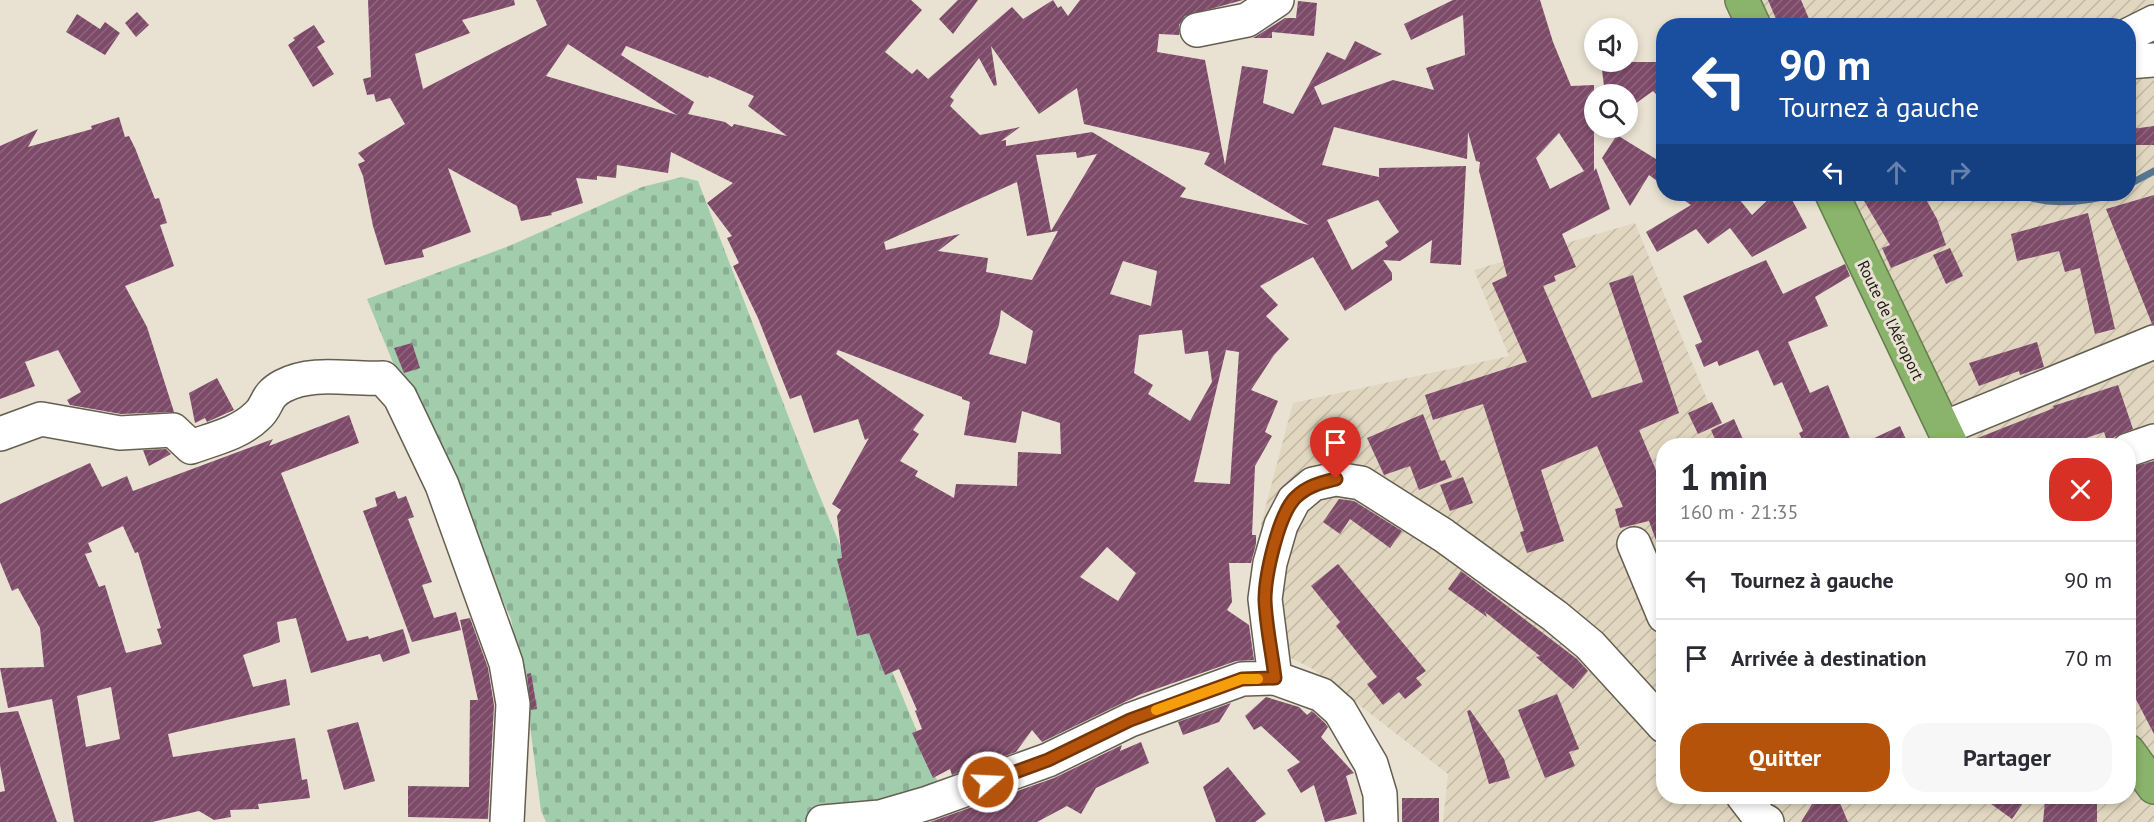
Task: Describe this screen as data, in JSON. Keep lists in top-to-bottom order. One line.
{"streets":{"highway":["Route de l'Aéroport"]},"page":{"turn":["90 m","Tournez à gauche"],"heading":["1 min","160 m · 21:35"],"list":[{"name":"Tournez à gauche","value":"90 m"},{"name":"Arrivée à destination","value":"70 m"}],"buttons":["Quitter","Partager"]}}
